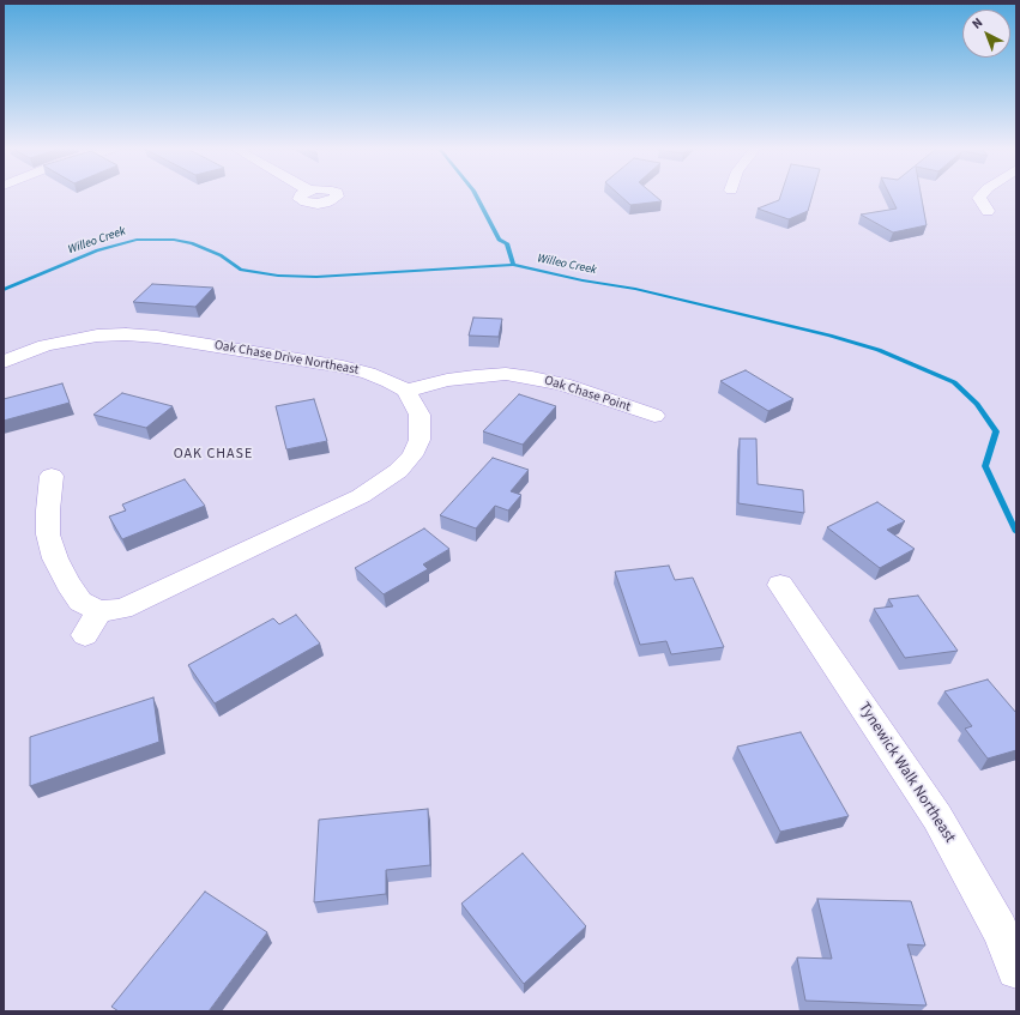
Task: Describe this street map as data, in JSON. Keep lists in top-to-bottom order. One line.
{"streets":{"street":["Oak Chase Drive Northeast","Oak Chase Point","Tynewick Walk Northeast"]},"crossings":[["Oak Chase Drive Northeast","Oak Chase Point"]],"districts":["OAK CHASE"],"water":["Willeo Creek"],"north":"top left"}
